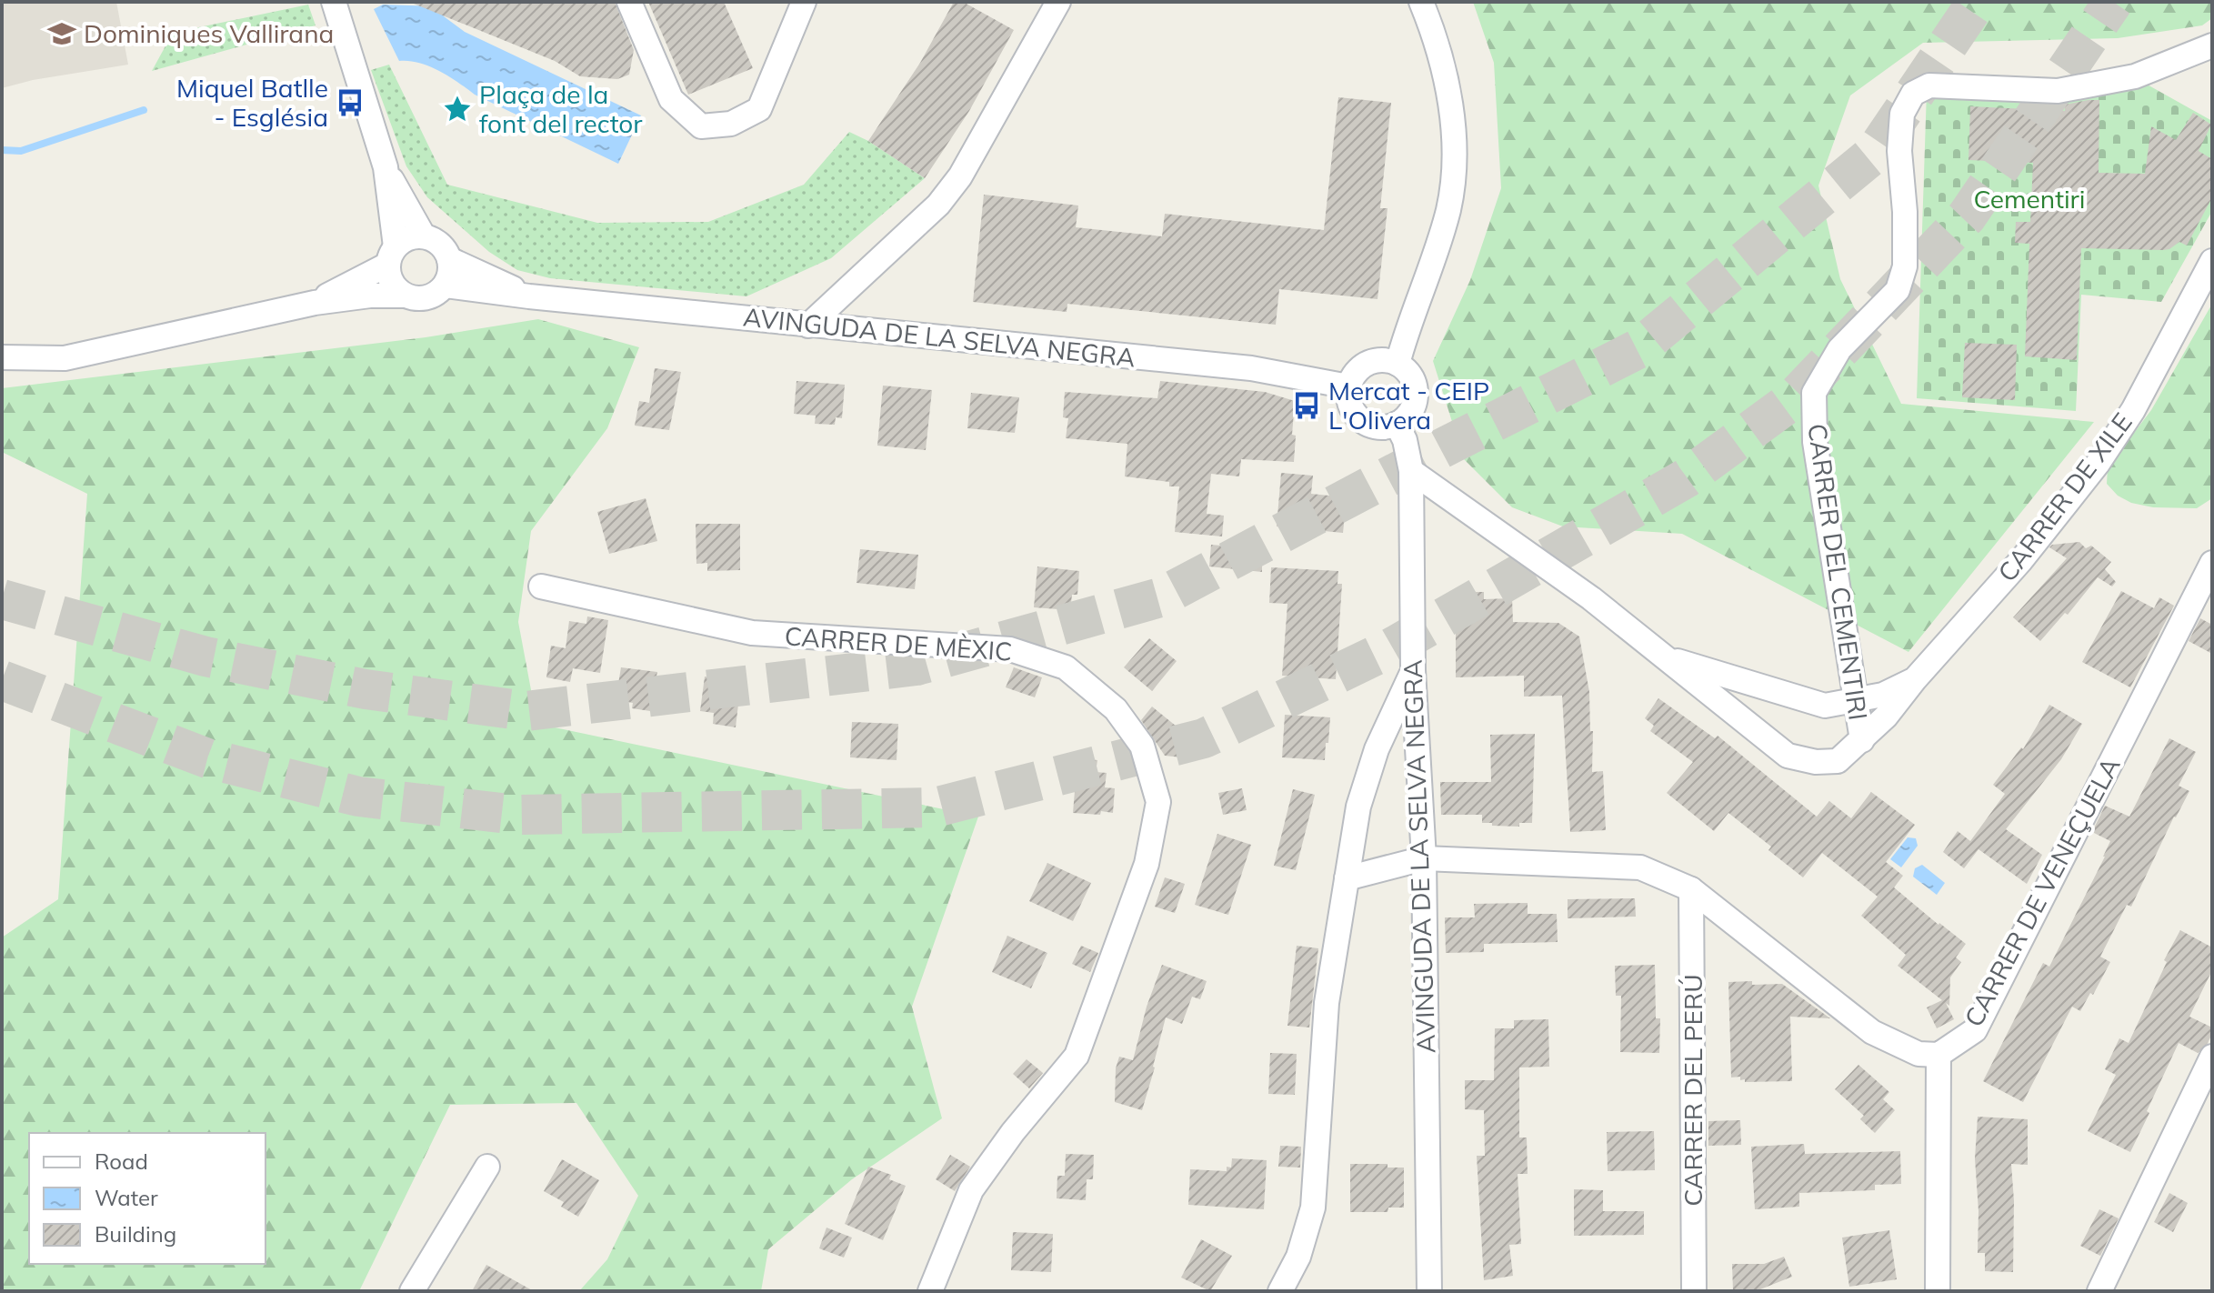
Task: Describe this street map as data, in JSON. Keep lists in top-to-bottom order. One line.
{"streets":{"street":["AVINGUDA DE LA SELVA NEGRA","CARRER DE XILE","CARRER DEL CEMENTIRI","CARRER DE MÈXIC","CARRER DE VENEÇUELA","CARRER DEL PERÚ"]},"crossings":[["AVINGUDA DE LA SELVA NEGRA","CARRER DE XILE"],["CARRER DE XILE","CARRER DEL CEMENTIRI"]],"parks":["Cementiri"],"places":{"school or university":["Dominiques Vallirana"],"bus stop":["Miquel Batlle - Església","Mercat - CEIP L'Olivera"],"place":["Plaça de la font del rector"]},"legend":["Road","Water","Building"]}
